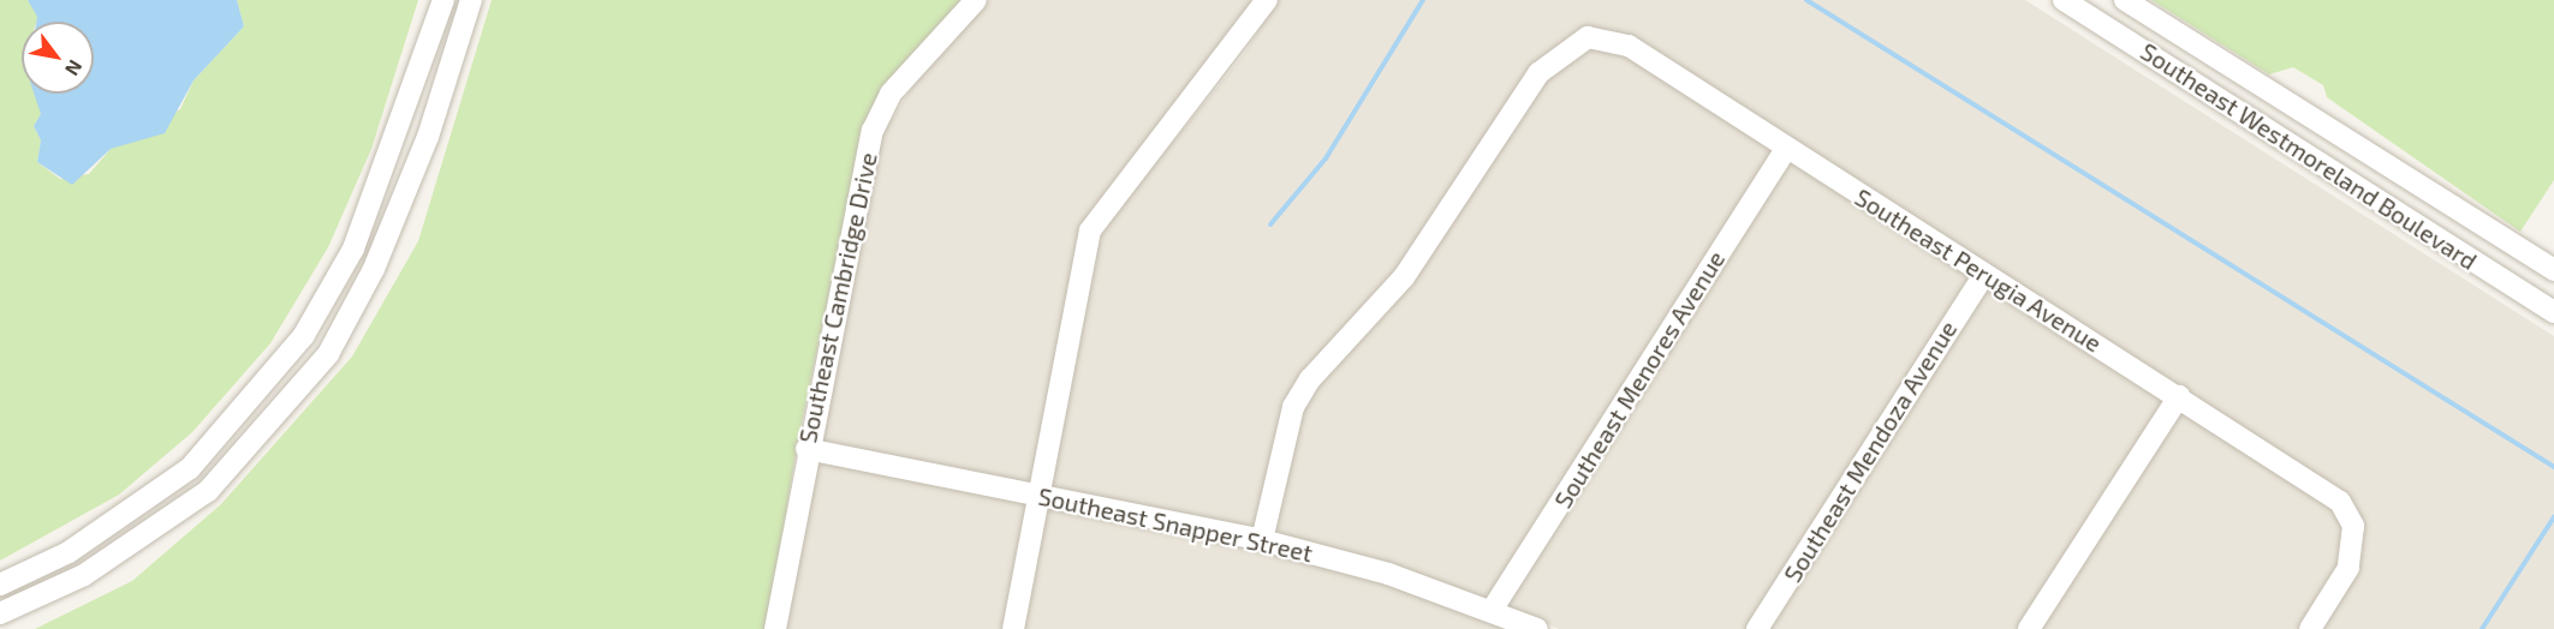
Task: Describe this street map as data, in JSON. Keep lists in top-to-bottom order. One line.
{"streets":{"street":["Southeast Westmoreland Boulevard","Southeast Perugia Avenue","Southeast Cambridge Drive","Southeast Menores Avenue","Southeast Mendoza Avenue","Southeast Snapper Street"]},"crossings":[["Southeast Perugia Avenue","Southeast Menores Avenue"],["Southeast Perugia Avenue","Southeast Mendoza Avenue"],["Southeast Perugia Avenue","Southeast Snapper Street"],["Southeast Cambridge Drive","Southeast Snapper Street"],["Southeast Menores Avenue","Southeast Snapper Street"]],"north":"bottom right"}
